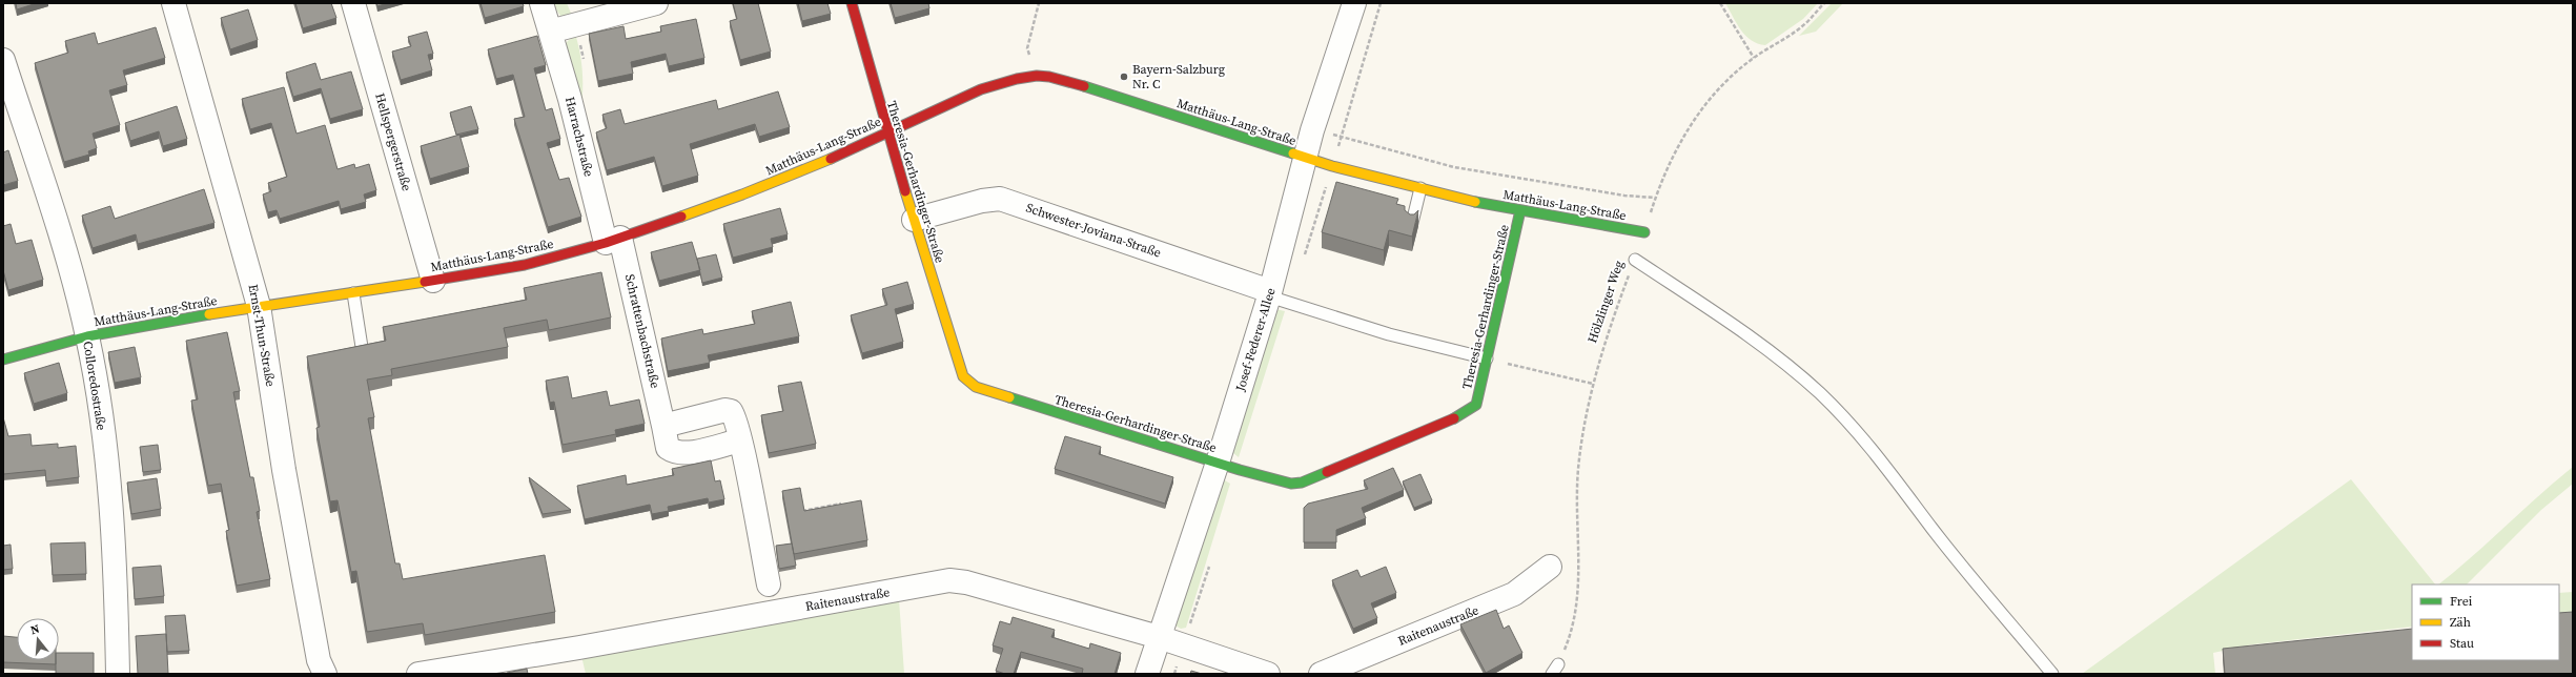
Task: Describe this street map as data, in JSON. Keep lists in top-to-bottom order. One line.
{"streets":{"street":["Matthäus-Lang-Straße","Harrachstraße","Hellspergerstraße","Theresia-Gerhardinger-Straße","Schwester-Joviana-Straße","Schrattenbachstraße","Ernst-Thun-Straße","Josef-Federer-Allee","Colloredostraße","Raitenaustraße"],"path":["Hölzlinger Weg"]},"crossings":[["Matthäus-Lang-Straße","Harrachstraße"],["Matthäus-Lang-Straße","Hellspergerstraße"],["Matthäus-Lang-Straße","Theresia-Gerhardinger-Straße"],["Matthäus-Lang-Straße","Schrattenbachstraße"],["Matthäus-Lang-Straße","Ernst-Thun-Straße"],["Matthäus-Lang-Straße","Josef-Federer-Allee"],["Matthäus-Lang-Straße","Colloredostraße"],["Harrachstraße","Schrattenbachstraße"],["Theresia-Gerhardinger-Straße","Schwester-Joviana-Straße"],["Theresia-Gerhardinger-Straße","Josef-Federer-Allee"],["Schwester-Joviana-Straße","Josef-Federer-Allee"],["Josef-Federer-Allee","Raitenaustraße"]],"places":["Bayern-Salzburg Nr. C"],"legend":["Frei","Zäh","Stau"],"north":"top"}
